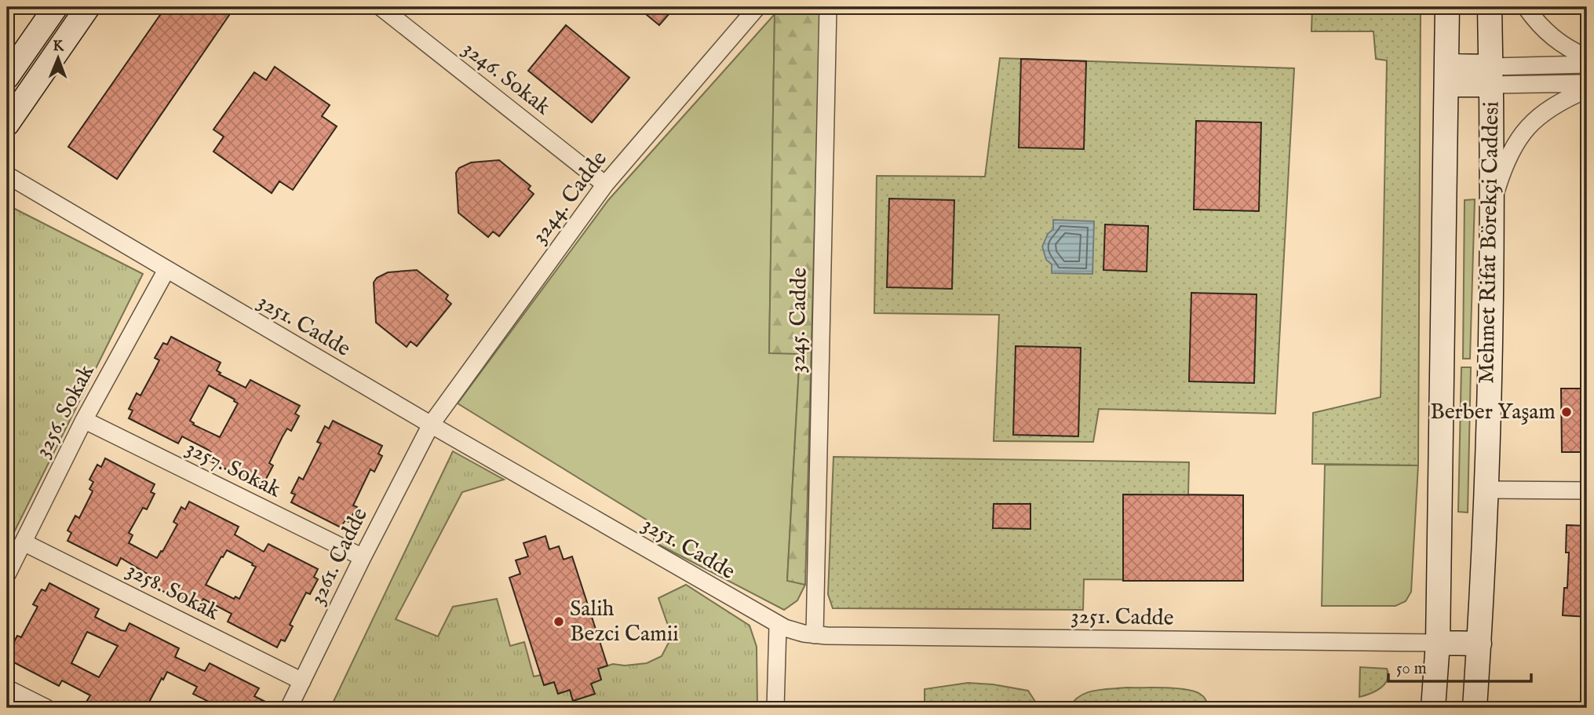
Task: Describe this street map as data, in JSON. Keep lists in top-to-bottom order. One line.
{"streets":{"main road":["Mehmet Rifat Börekçi Caddesi"],"street":["3246. Sokak","3244. Cadde","3245. Cadde","3251. Cadde","3256. Sokak","3257. Sokak","3261. Cadde","3258. Sokak"]},"crossings":[["3246. Sokak","3244. Cadde"],["3244. Cadde","3251. Cadde"],["3244. Cadde","3261. Cadde"],["Mehmet Rifat Börekçi Caddesi","3251. Cadde"],["3245. Cadde","3251. Cadde"],["3251. Cadde","3256. Sokak"],["3251. Cadde","3261. Cadde"],["3256. Sokak","3257. Sokak"],["3256. Sokak","3258. Sokak"],["3257. Sokak","3261. Cadde"],["3261. Cadde","3258. Sokak"]],"places":["Berber Yaşam","Salih Bezci Camii"],"scale_bar":"50 m","north":"top"}
